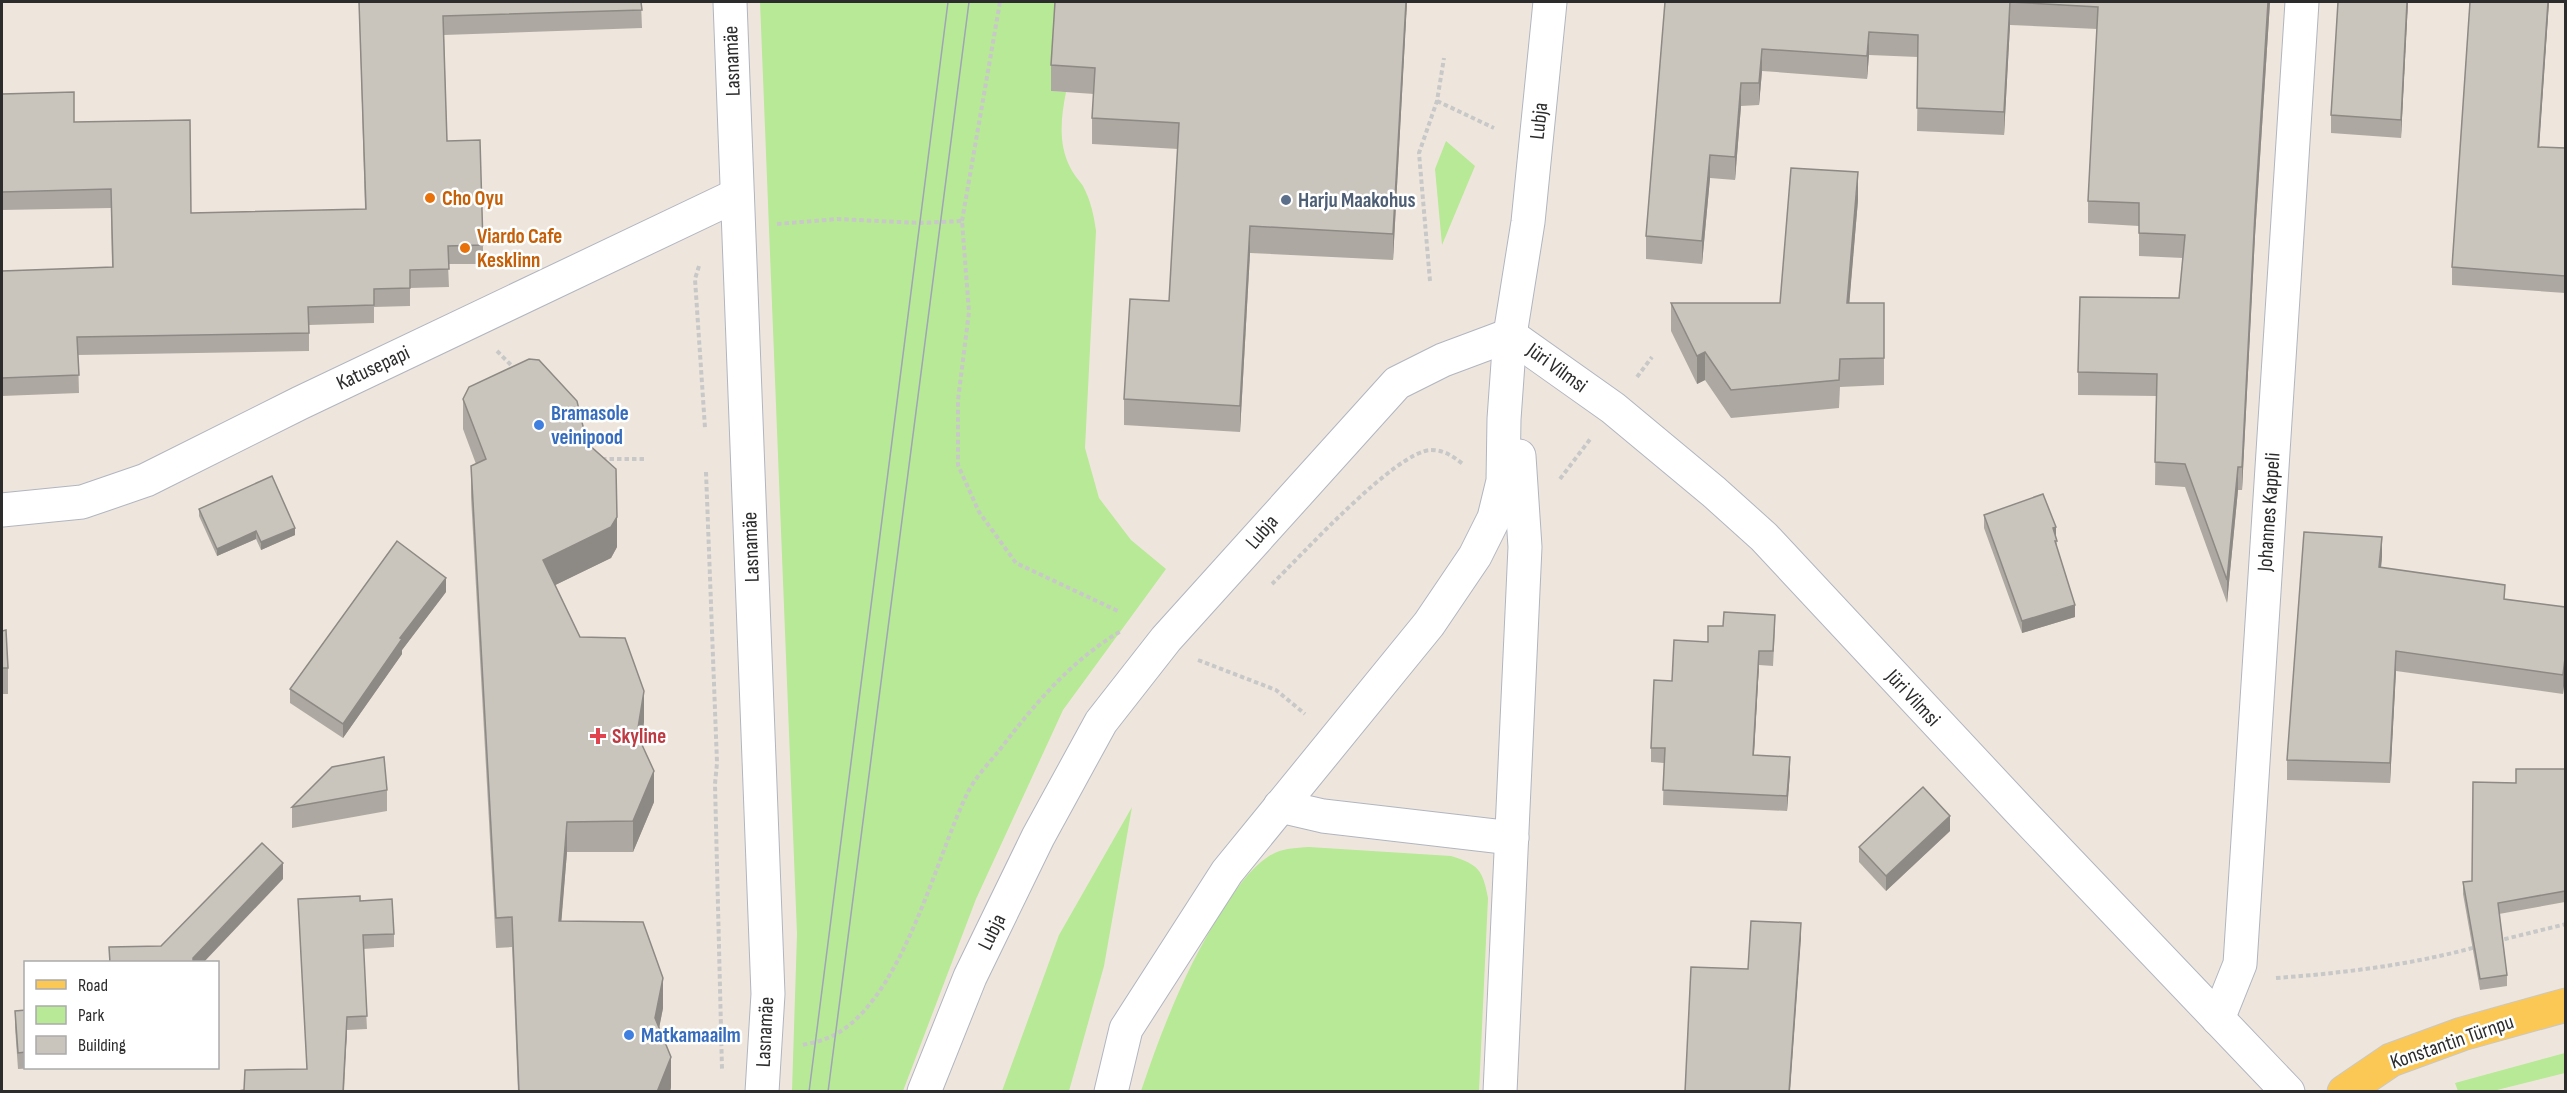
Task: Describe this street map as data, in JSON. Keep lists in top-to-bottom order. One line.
{"streets":{"main road":["Konstantin Türnpu"],"street":["Lasnamäe","Lubja","Katusepapi","Jüri Vilmsi","Johannes Kappeli"]},"crossings":[["Lasnamäe","Katusepapi"],["Lubja","Jüri Vilmsi"],["Jüri Vilmsi","Johannes Kappeli"]],"places":{"other":["Cho Oyu","Harju Maakohus","Viardo Cafe Kesklinn","Bramasole veinipood","Matkamaailm"],"health":["Skyline"]},"legend":["Road","Park","Building"]}
